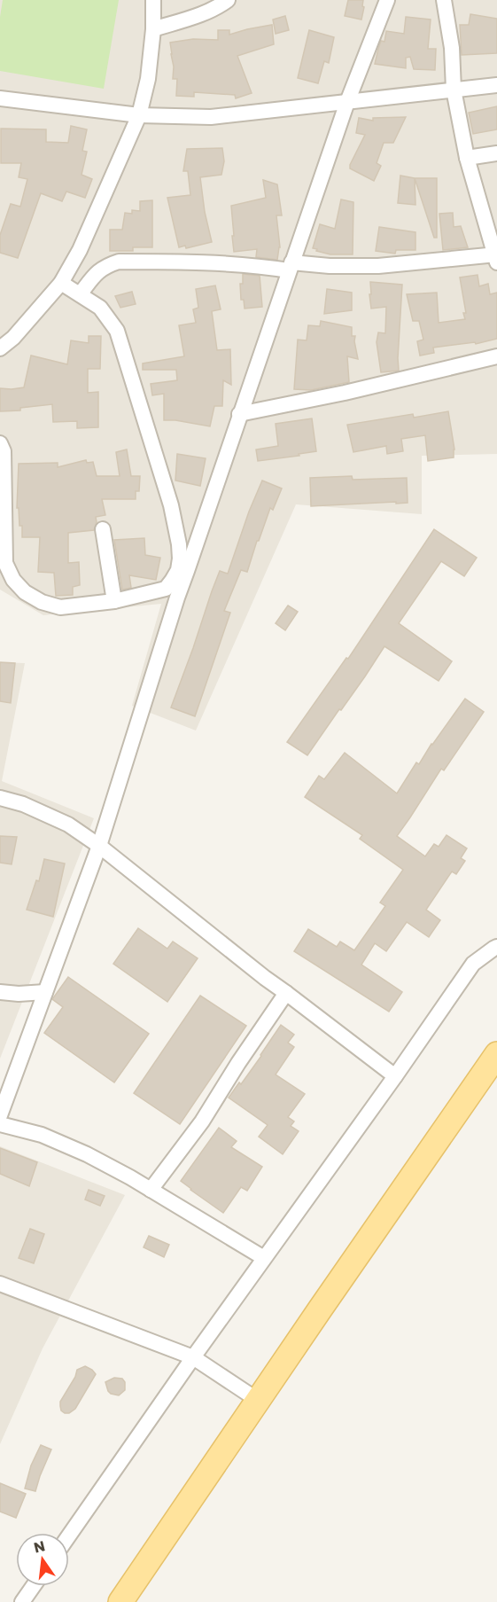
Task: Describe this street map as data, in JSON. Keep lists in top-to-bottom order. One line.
{"north":"top"}
